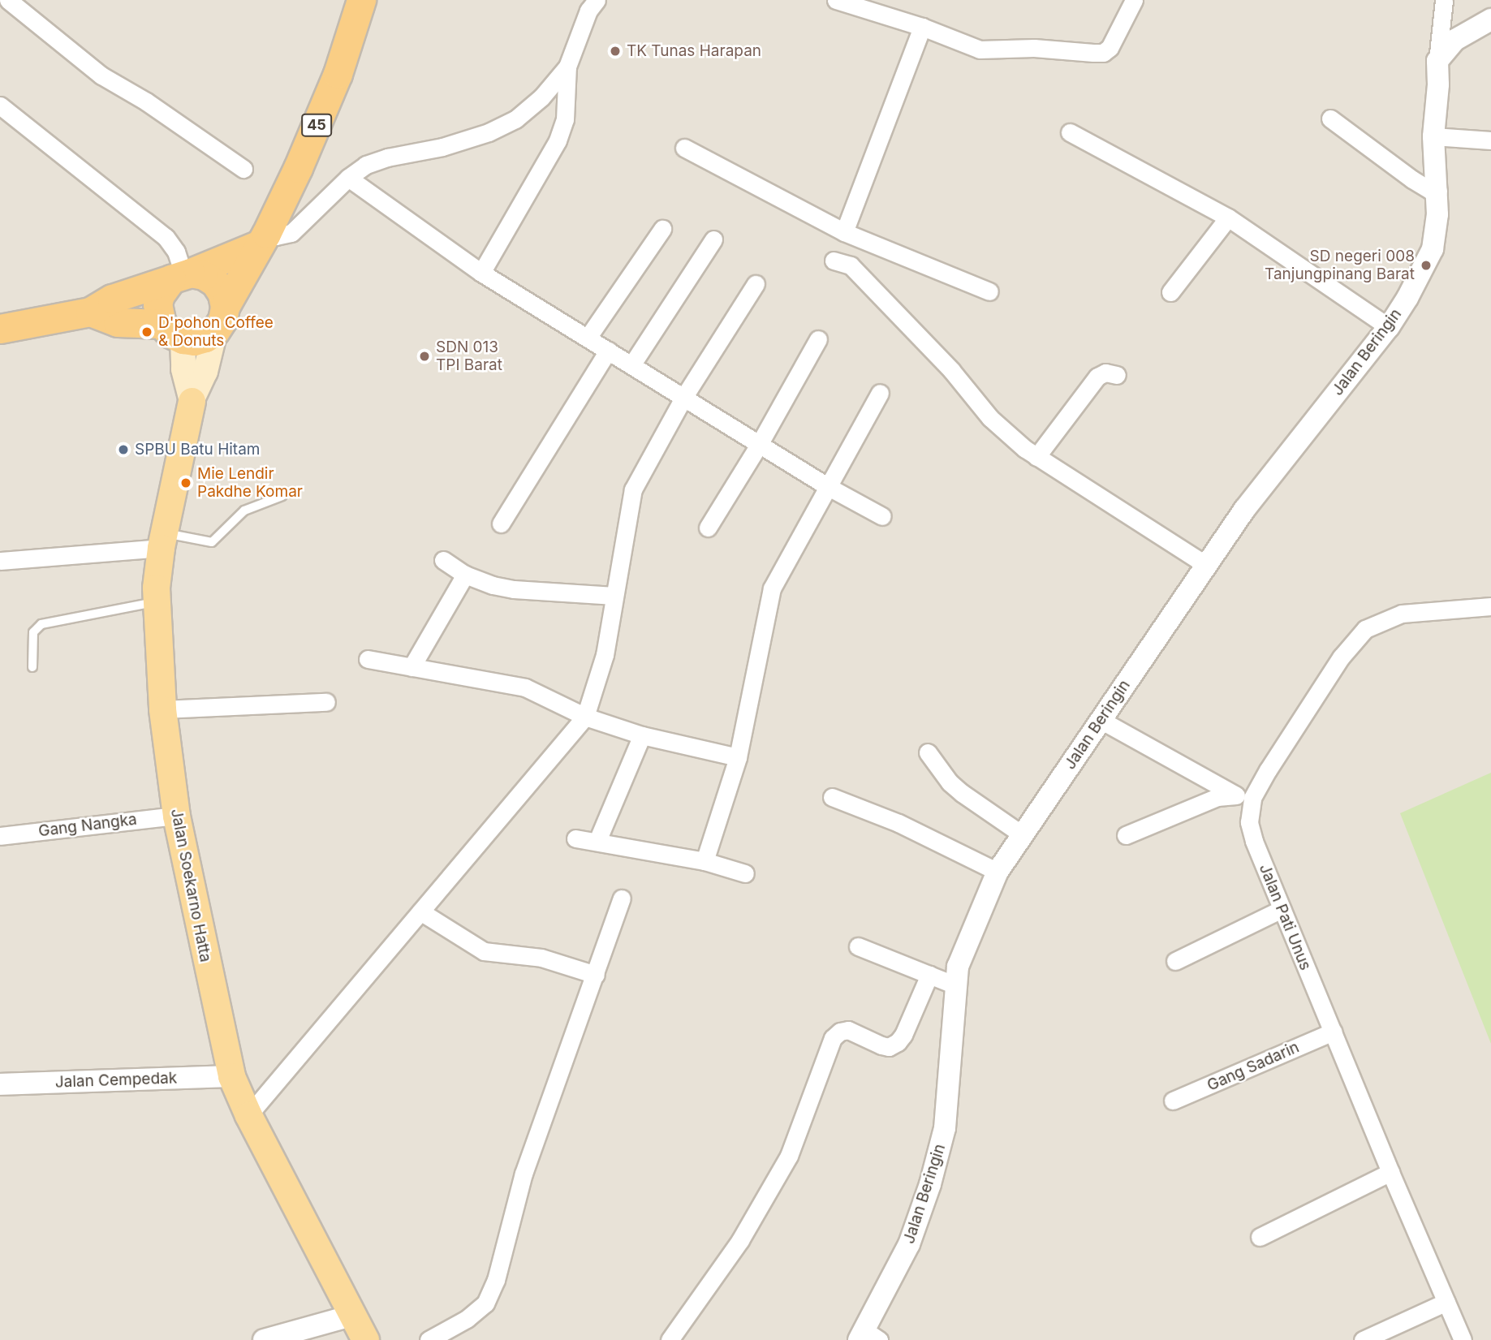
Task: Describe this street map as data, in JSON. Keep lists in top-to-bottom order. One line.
{"streets":{"highway":["45"],"main road":["Jalan Soekarno Hatta"],"street":["Jalan Beringin","Gang Nangka","Jalan Pati Unus","Gang Sadarin","Jalan Cempedak"]},"crossings":[["45","Jalan Soekarno Hatta"],["Gang Nangka","Jalan Soekarno Hatta"],["Jalan Soekarno Hatta","Jalan Cempedak"],["Jalan Pati Unus","Gang Sadarin"]],"places":["TK Tunas Harapan","SD negeri 008 Tanjungpinang Barat","D'pohon Coffee & Donuts","SDN 013 TPI Barat","SPBU Batu Hitam","Mie Lendir Pakdhe Komar"]}
